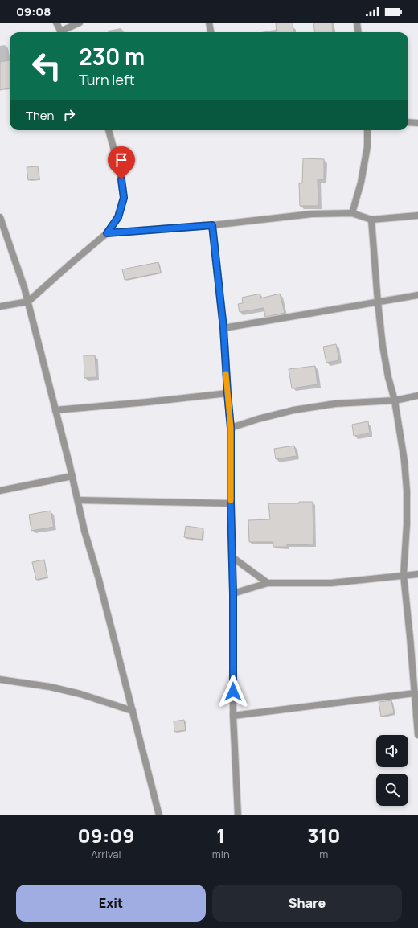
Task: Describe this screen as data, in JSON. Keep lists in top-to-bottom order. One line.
{"page":{"status":"09:08","turn":["230 m","Turn left"],"then":"Then","eta":["09:09","Arrival","1","min","310","m"],"buttons":["Exit","Share"]}}
